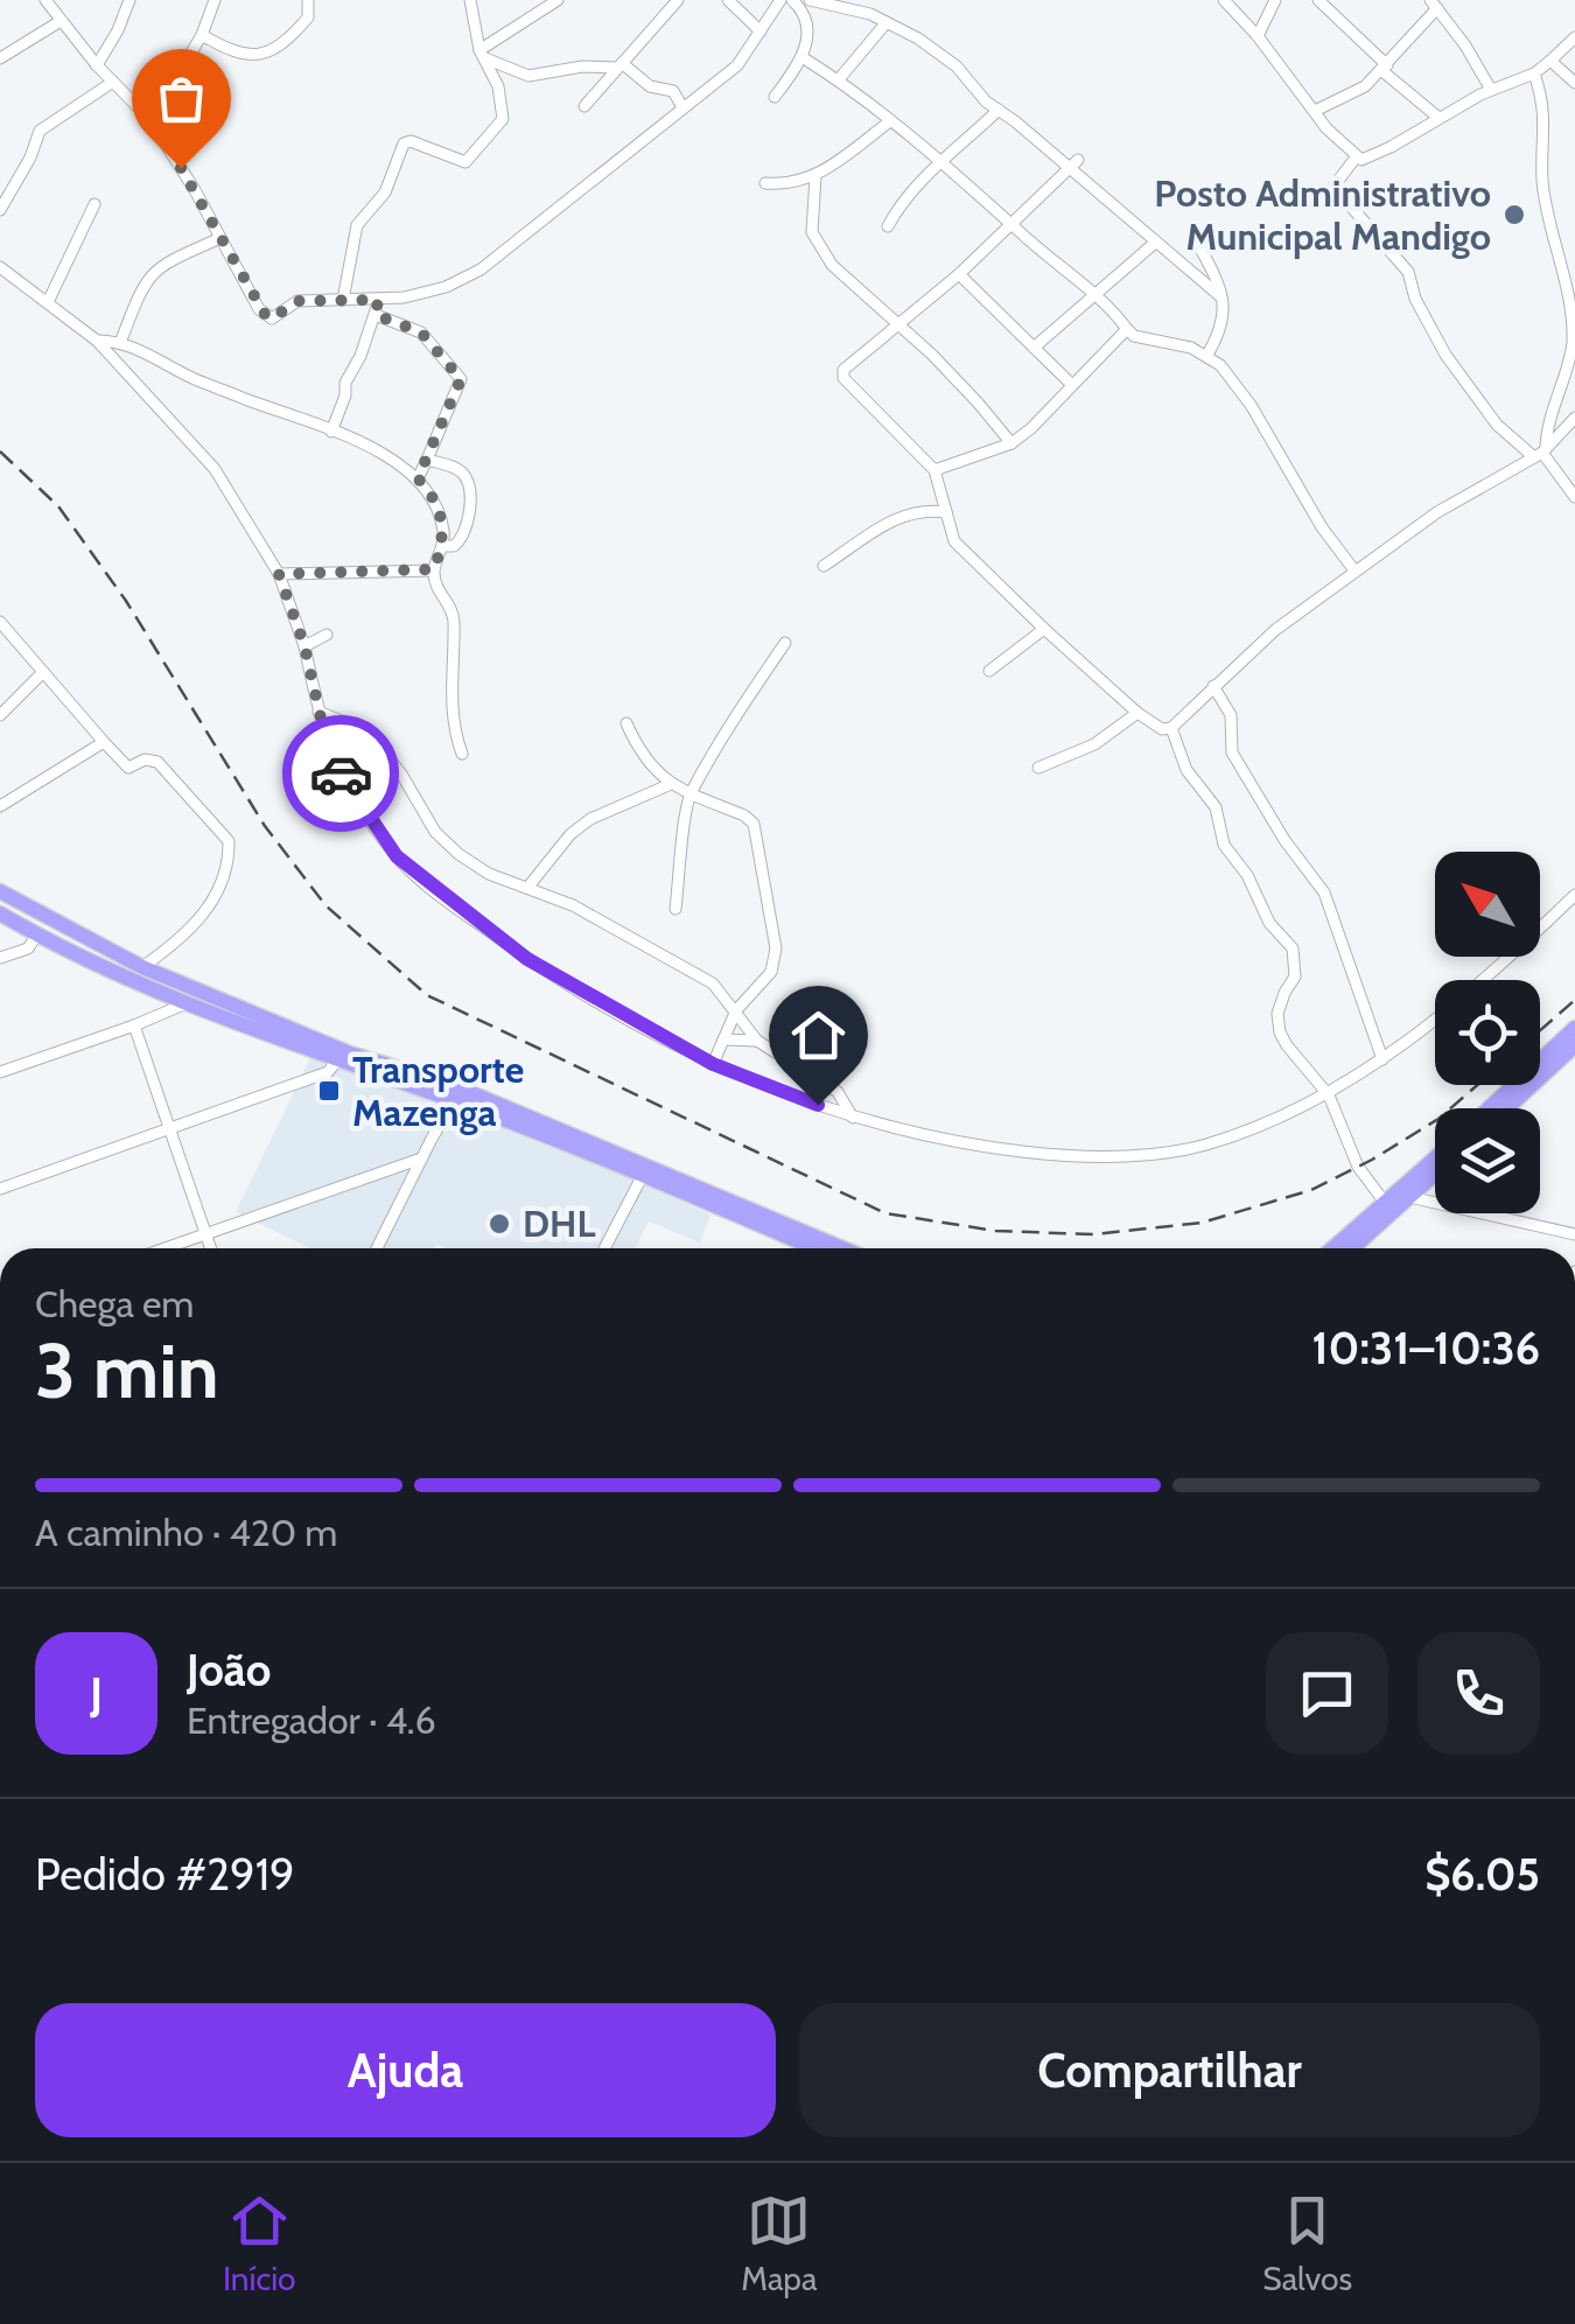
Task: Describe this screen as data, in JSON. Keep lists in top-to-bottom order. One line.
{"places":{"other":["Posto Administrativo Municipal Mandigo","DHL"],"transit":["Transporte Mazenga"]},"north":"top left","page":{"heading":["3 min","Chega em","10:31–10:36"],"panel":["João","Entregador · 4.6","Pedido #2919","$6.05"],"bar":"A caminho · 420 m","round":"J","buttons":["Ajuda","Compartilhar"],"tabs":["Início","Mapa","Salvos"]}}
